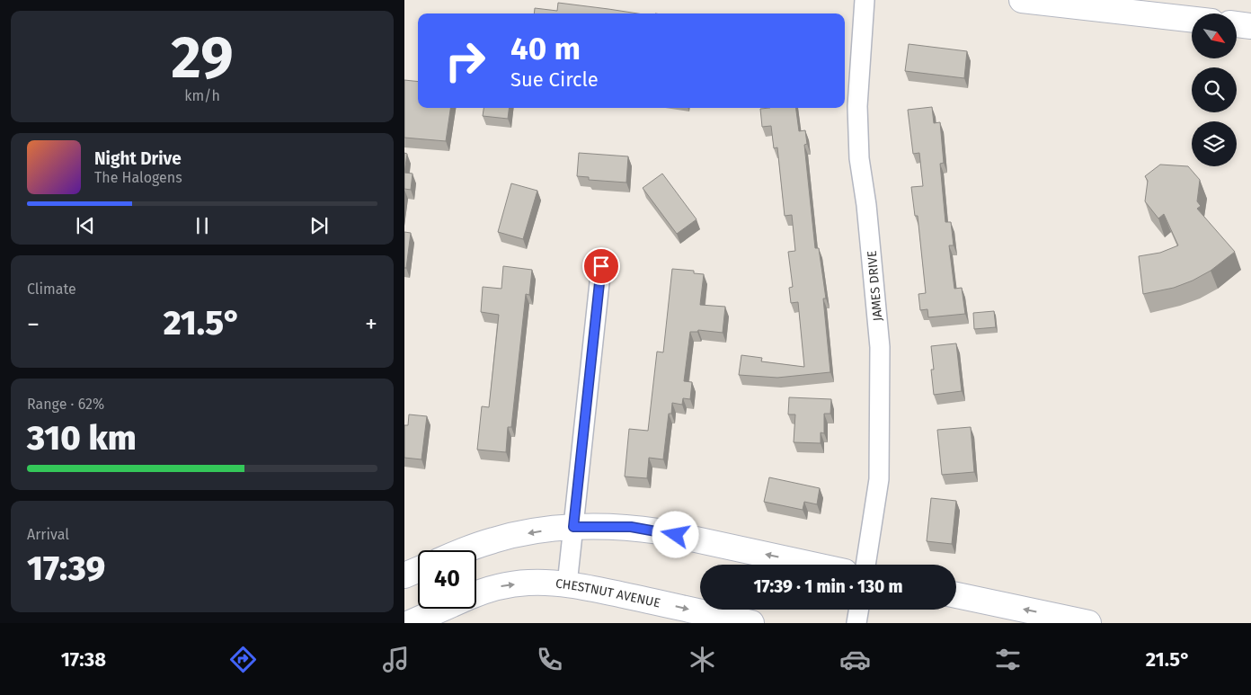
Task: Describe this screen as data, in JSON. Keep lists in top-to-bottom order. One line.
{"streets":{"street":["JAMES DRIVE","CHESTNUT AVENUE"]},"north":"bottom right","page":{"tile":[["29","km/h"],"Climate",["Range · 62%","310 km"],["Arrival","17:39"]],"turn":["40 m","Sue Circle"],"song":["Night Drive","The Halogens"],"heat":["−","21.5°","+"],"limit":"40","trip":"17:39 · 1 min · 130 m","tabs":["17:38","21.5°"]}}
